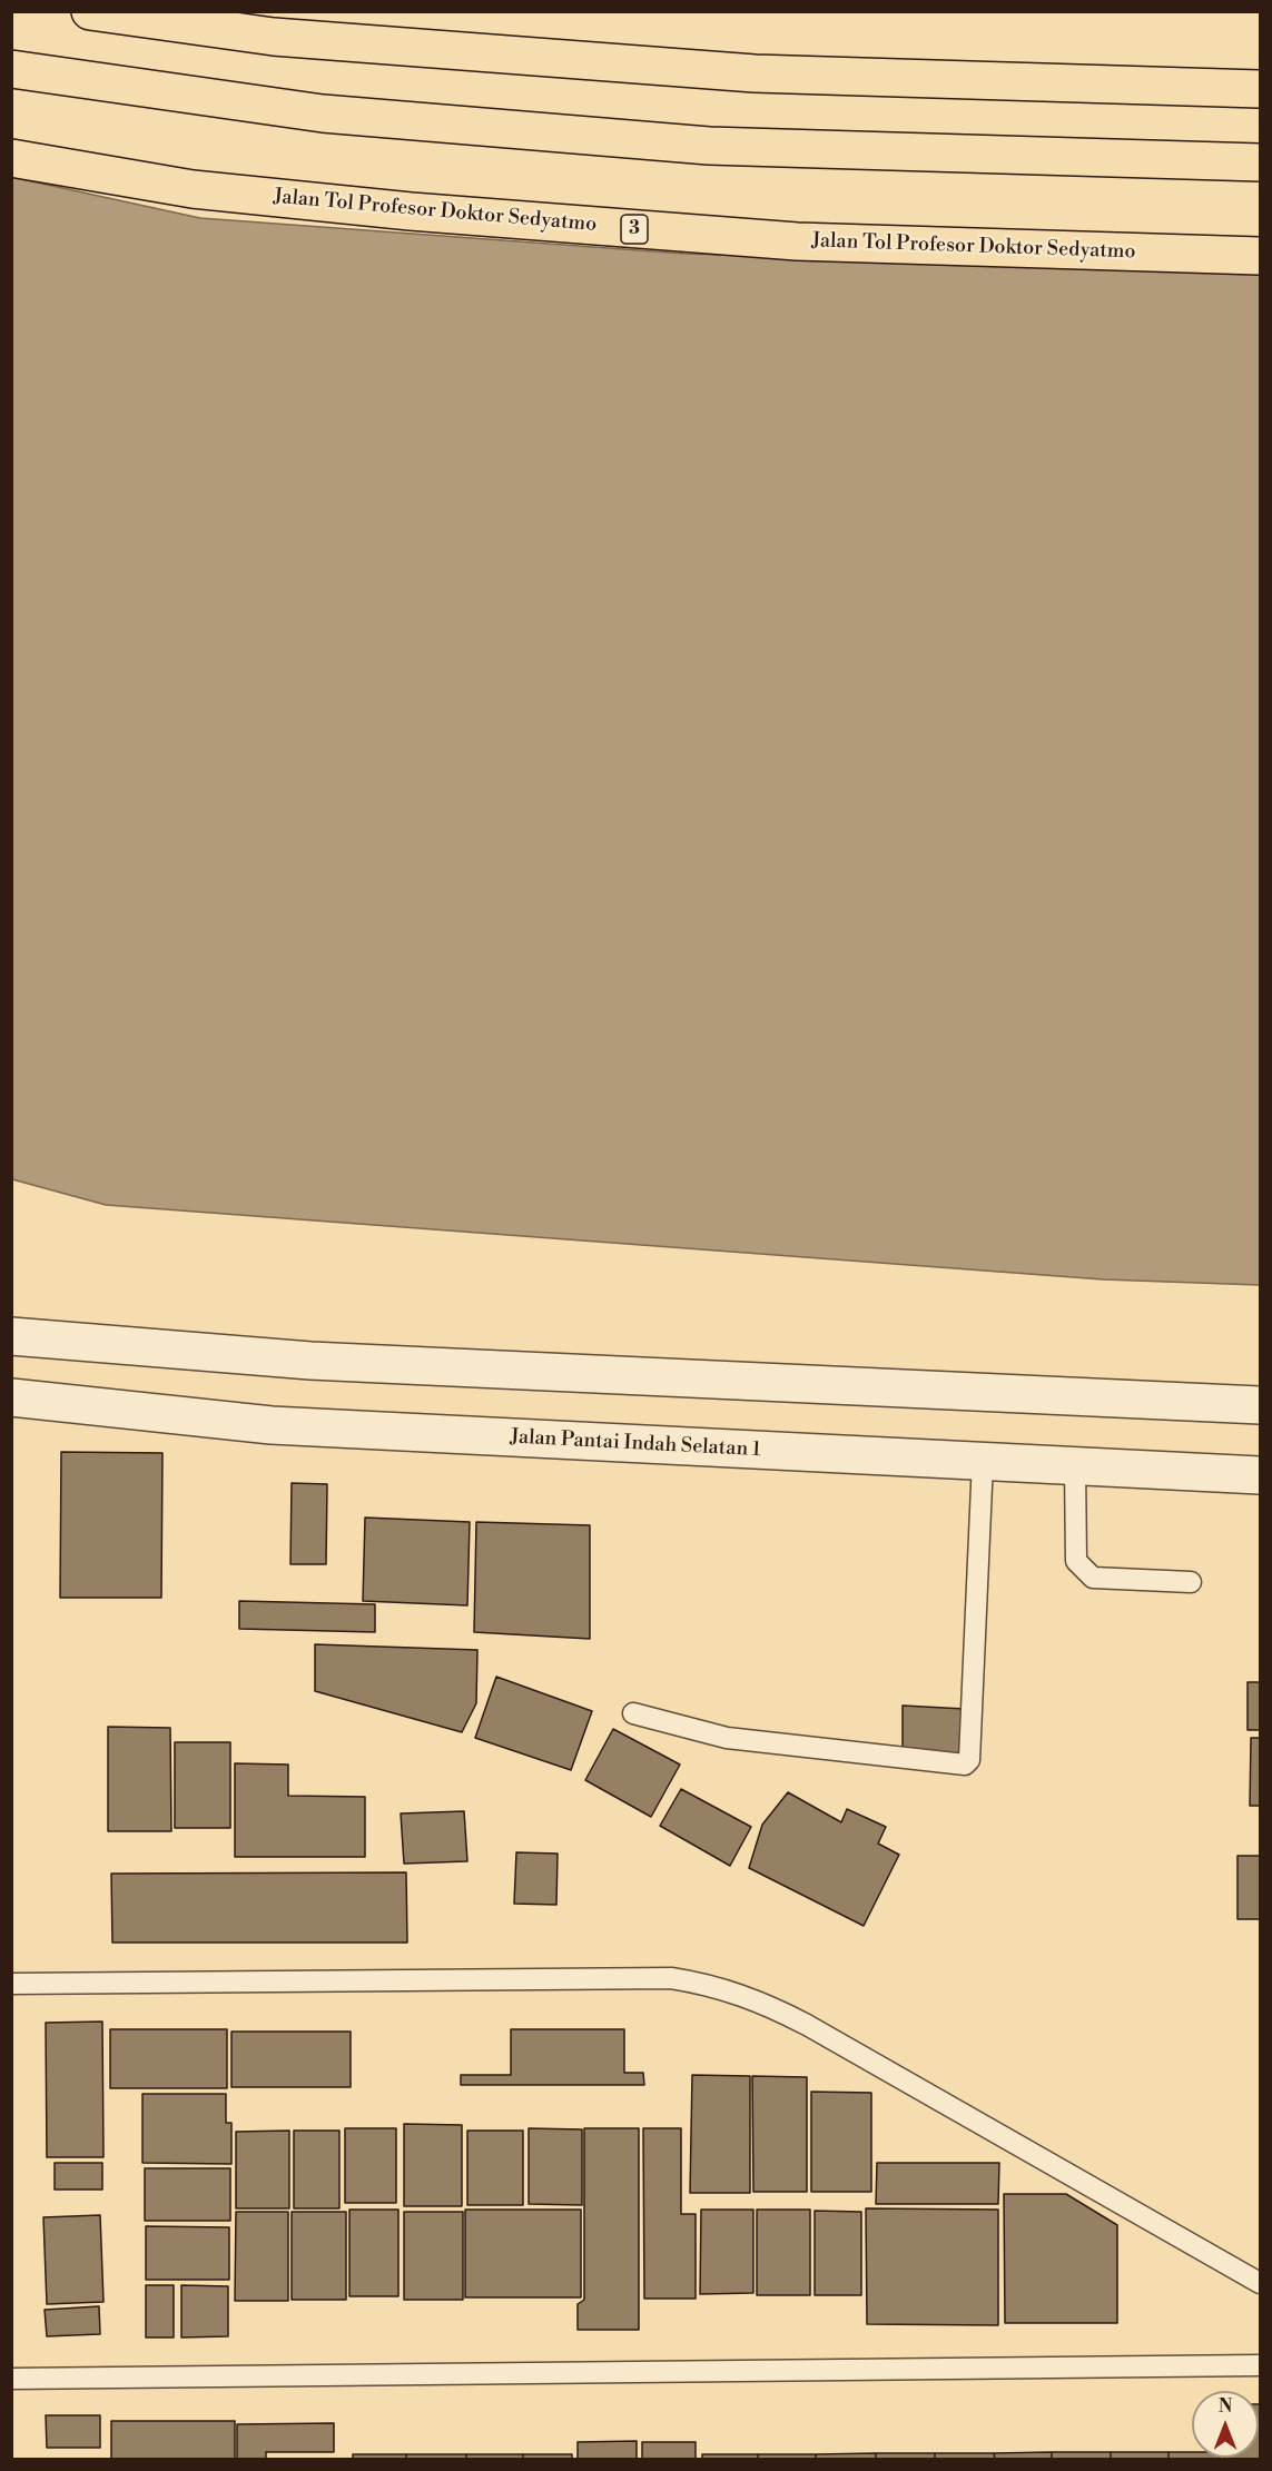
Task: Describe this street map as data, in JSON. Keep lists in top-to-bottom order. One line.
{"streets":{"highway":["Jalan Tol Profesor Doktor Sedyatmo","3"],"street":["Jalan Pantai Indah Selatan 1"]},"north":"top"}
